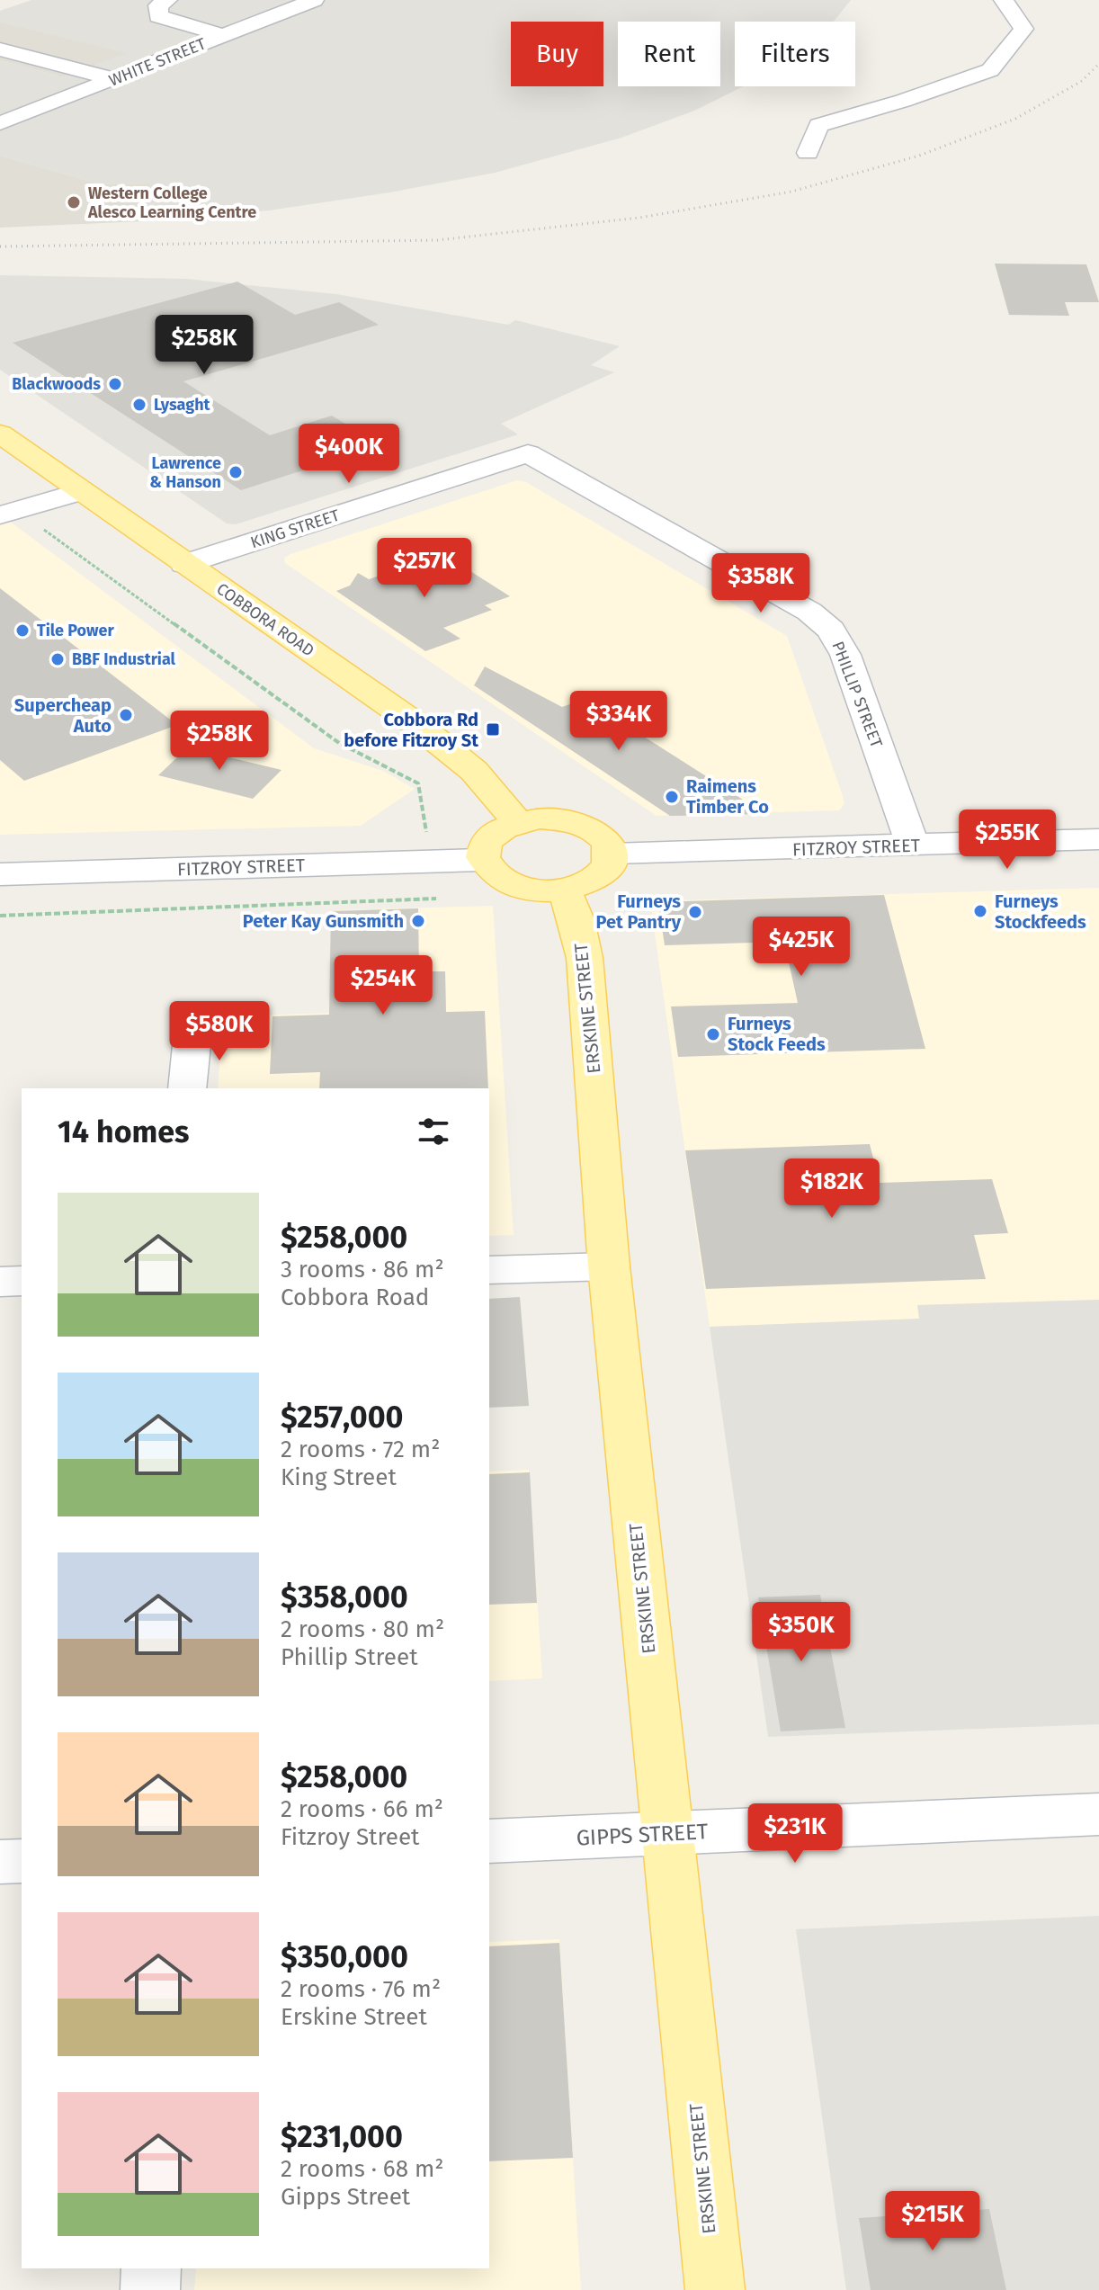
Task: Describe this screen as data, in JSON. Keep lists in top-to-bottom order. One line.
{"streets":{"main road":["COBBORA ROAD","ERSKINE STREET"],"street":["WHITE STREET","KING STREET","PHILLIP STREET","FITZROY STREET","GIPPS STREET"]},"crossings":[["KING STREET","COBBORA ROAD"],["KING STREET","PHILLIP STREET"],["PHILLIP STREET","FITZROY STREET"],["ERSKINE STREET","GIPPS STREET"]],"places":{"other":["Western College Alesco Learning Centre","Blackwoods","Lysaght","Lawrence & Hanson","Tile Power","BBF Industrial","Supercheap Auto","Raimens Timber Co","Furneys Stockfeeds","Furneys Pet Pantry","Peter Kay Gunsmith","Furneys Stock Feeds"],"transit":["Cobbora Rd before Fitzroy St"]},"page":{"chip":["Buy","Rent","Filters"],"price":["$258K","$400K","$257K","$358K","$334K","$258K","$255K","$425K","$254K","$580K","$182K","$350K","$231K","$215K"],"heading":"14 homes","list":[{"name":"$258,000","note":"3 rooms · 86 m² · Cobbora Road"},{"name":"$257,000","note":"2 rooms · 72 m² · King Street"},{"name":"$358,000","note":"2 rooms · 80 m² · Phillip Street"},{"name":"$258,000","note":"2 rooms · 66 m² · Fitzroy Street"},{"name":"$350,000","note":"2 rooms · 76 m² · Erskine Street"},{"name":"$231,000","note":"2 rooms · 68 m² · Gipps Street"}]}}
